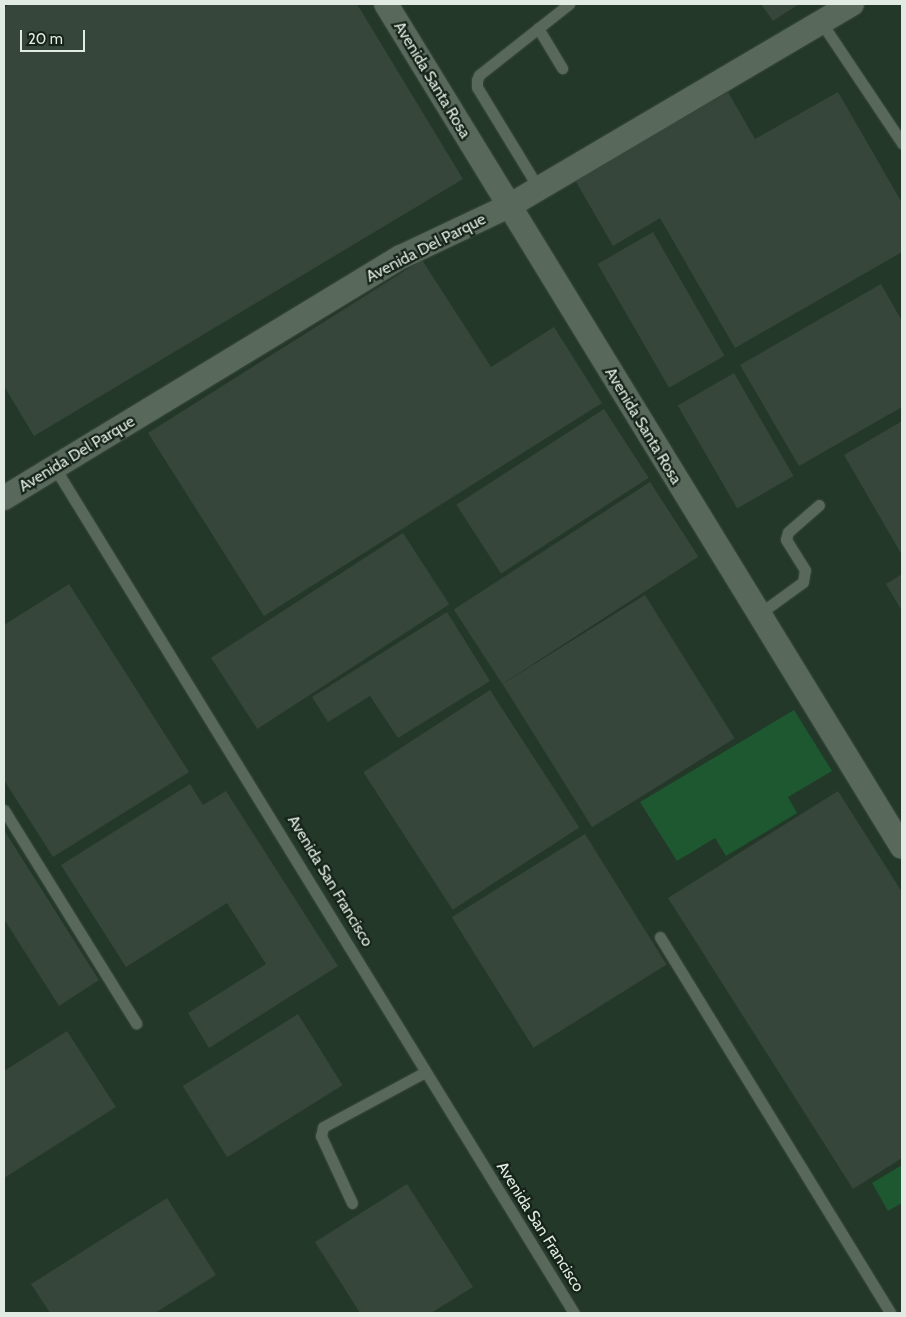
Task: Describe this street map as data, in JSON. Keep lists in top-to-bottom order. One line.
{"streets":{"street":["Avenida Santa Rosa","Avenida Del Parque"],"lane":["Avenida San Francisco"]},"crossings":[["Avenida Santa Rosa","Avenida Del Parque"],["Avenida Del Parque","Avenida San Francisco"]],"scale_bar":"20 m"}
